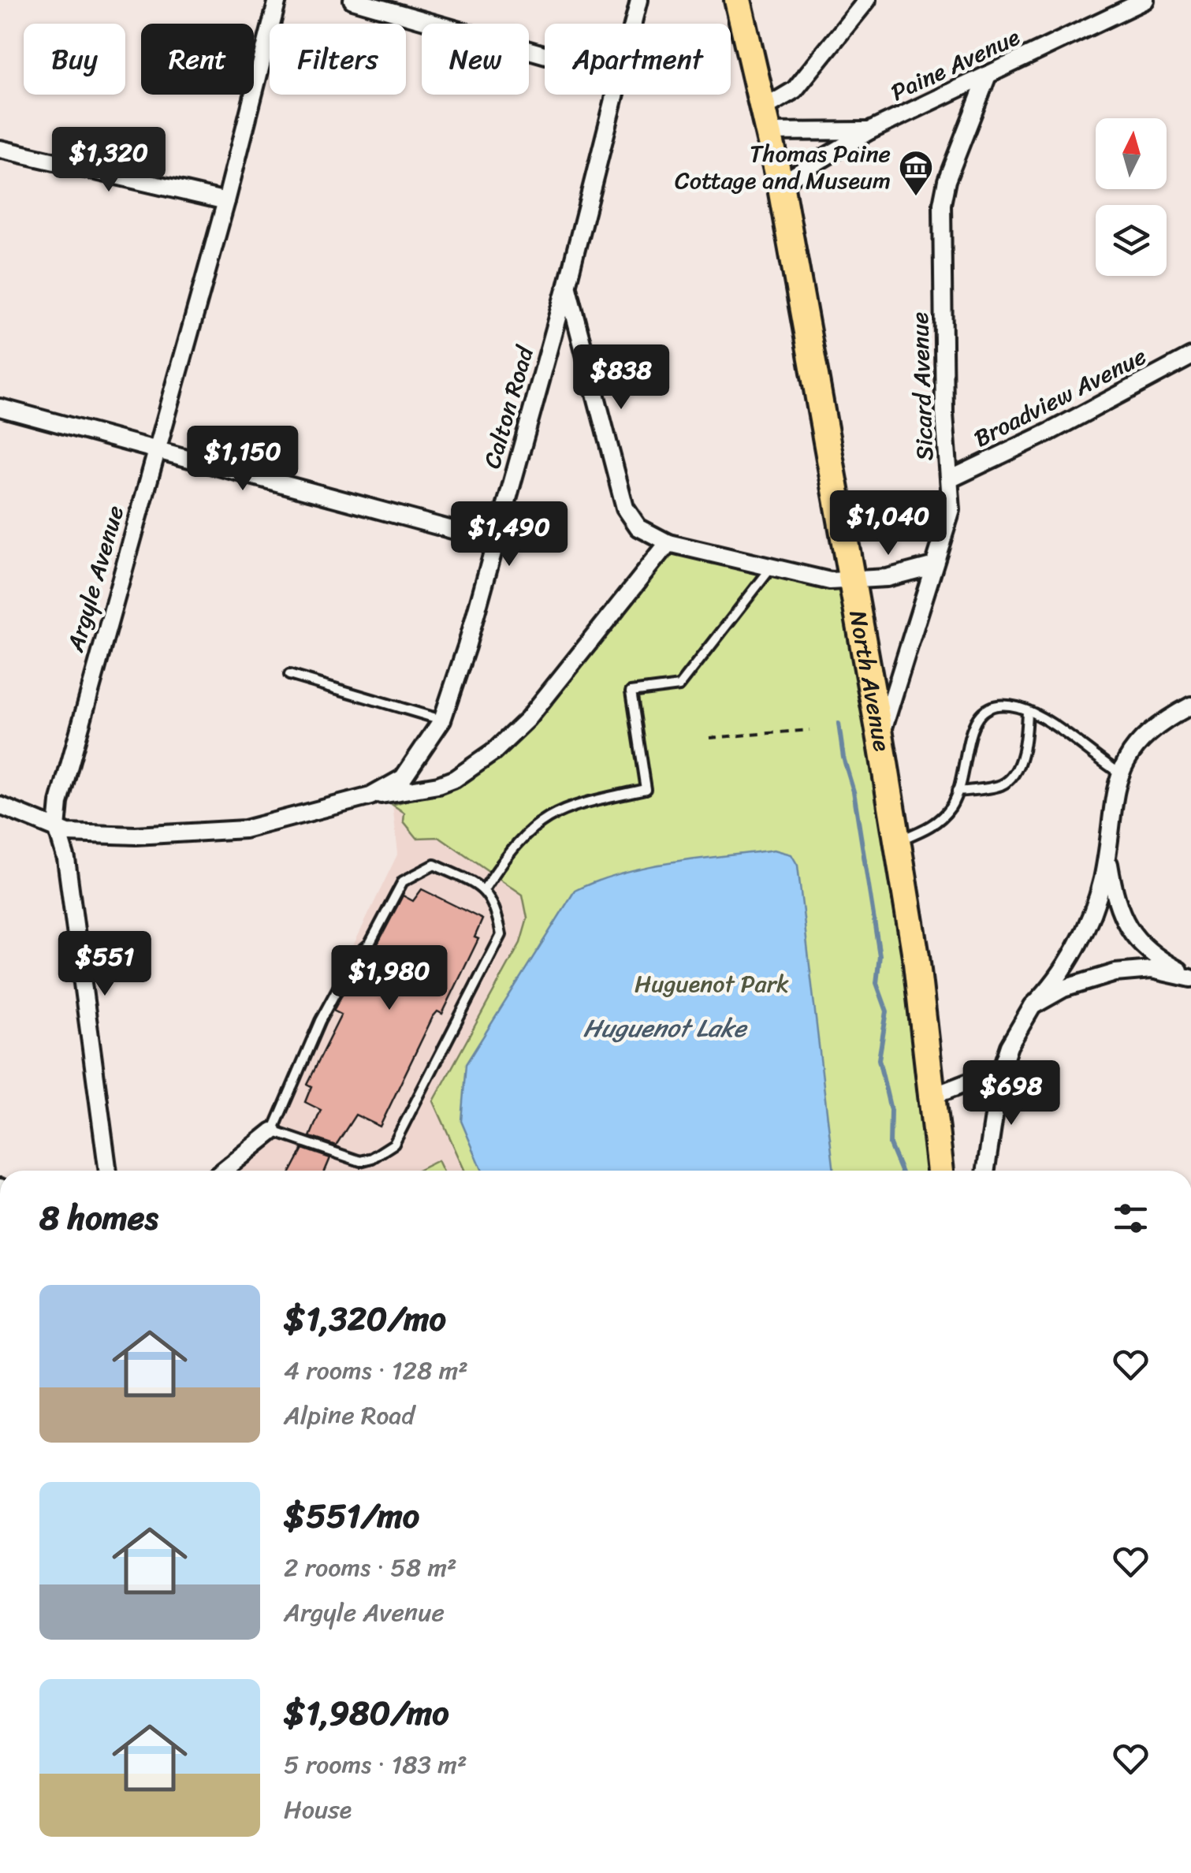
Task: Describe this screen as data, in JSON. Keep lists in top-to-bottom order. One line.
{"streets":{"main road":["North Avenue"],"street":["Paine Avenue","Sicard Avenue","Broadview Avenue","Calton Road","Argyle Avenue"]},"crossings":[["Paine Avenue","Sicard Avenue"],["Paine Avenue","North Avenue"],["Sicard Avenue","Broadview Avenue"],["Sicard Avenue","North Avenue"],["Calton Road","Argyle Avenue"]],"water":["Huguenot Lake"],"parks":["Huguenot Park"],"places":{"museum":["Thomas Paine Cottage and Museum"]},"north":"top","page":{"chip":["Buy","Rent","Filters","New","Apartment"],"price":["$1,320","$838","$1,150","$1,040","$1,490","$551","$1,980","$698"],"heading":"8 homes","list":[{"name":"$1,320/mo","note":"4 rooms · 128 m² · Alpine Road"},{"name":"$551/mo","note":"2 rooms · 58 m² · Argyle Avenue"},{"name":"$1,980/mo","note":"5 rooms · 183 m² · House"}]}}
